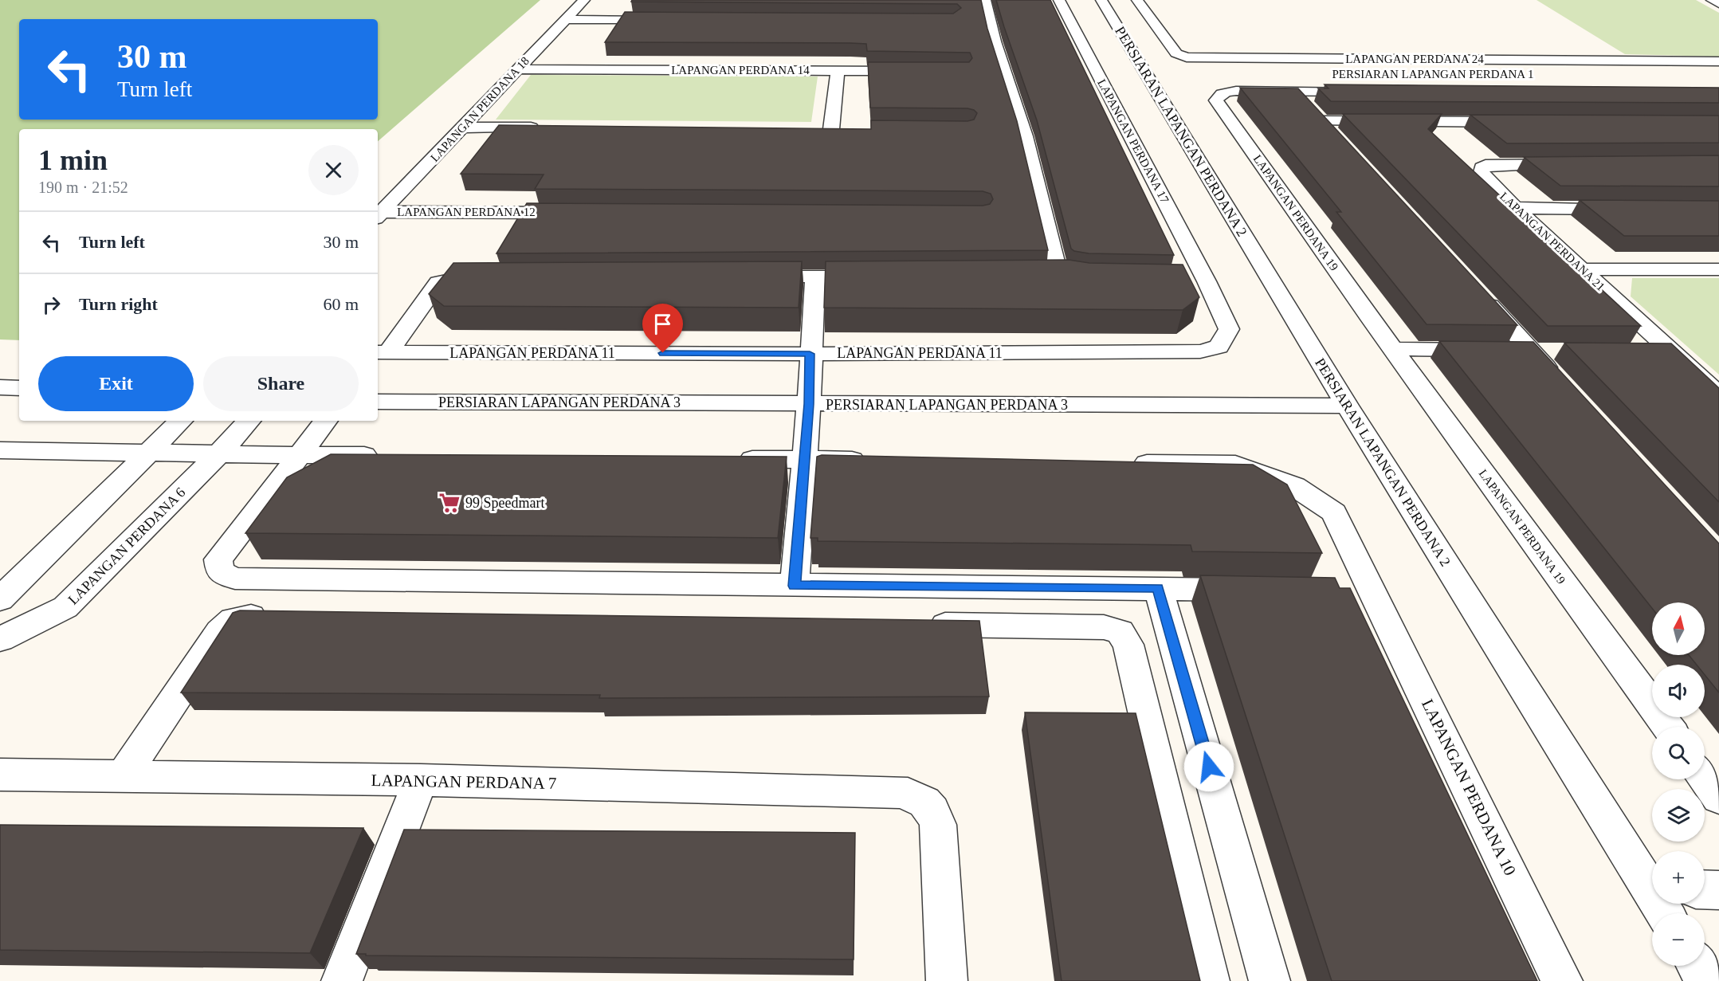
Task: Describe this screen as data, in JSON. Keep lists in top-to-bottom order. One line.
{"streets":{"street":["LAPANGAN PERDANA 24","LAPANGAN PERDANA 14","LAPANGAN PERDANA 18","PERSIARAN LAPANGAN PERDANA 2","LAPANGAN PERDANA 17","LAPANGAN PERDANA 12","LAPANGAN PERDANA 19","LAPANGAN PERDANA 21","LAPANGAN PERDANA 11","PERSIARAN LAPANGAN PERDANA 3","LAPANGAN PERDANA 6","LAPANGAN PERDANA 7","LAPANGAN PERDANA 10"]},"crossings":[["LAPANGAN PERDANA 14","LAPANGAN PERDANA 18"],["LAPANGAN PERDANA 18","LAPANGAN PERDANA 12"],["PERSIARAN LAPANGAN PERDANA 2","PERSIARAN LAPANGAN PERDANA 3"],["LAPANGAN PERDANA 17","LAPANGAN PERDANA 11"]],"places":{"supermarket":["99 Speedmart"]},"north":"top","page":{"turn":["30 m","Turn left"],"heading":["1 min","190 m · 21:52"],"list":[{"name":"Turn left","value":"30 m"},{"name":"Turn right","value":"60 m"}],"buttons":["Exit","Share"],"map_buttons":["+","−"]}}
